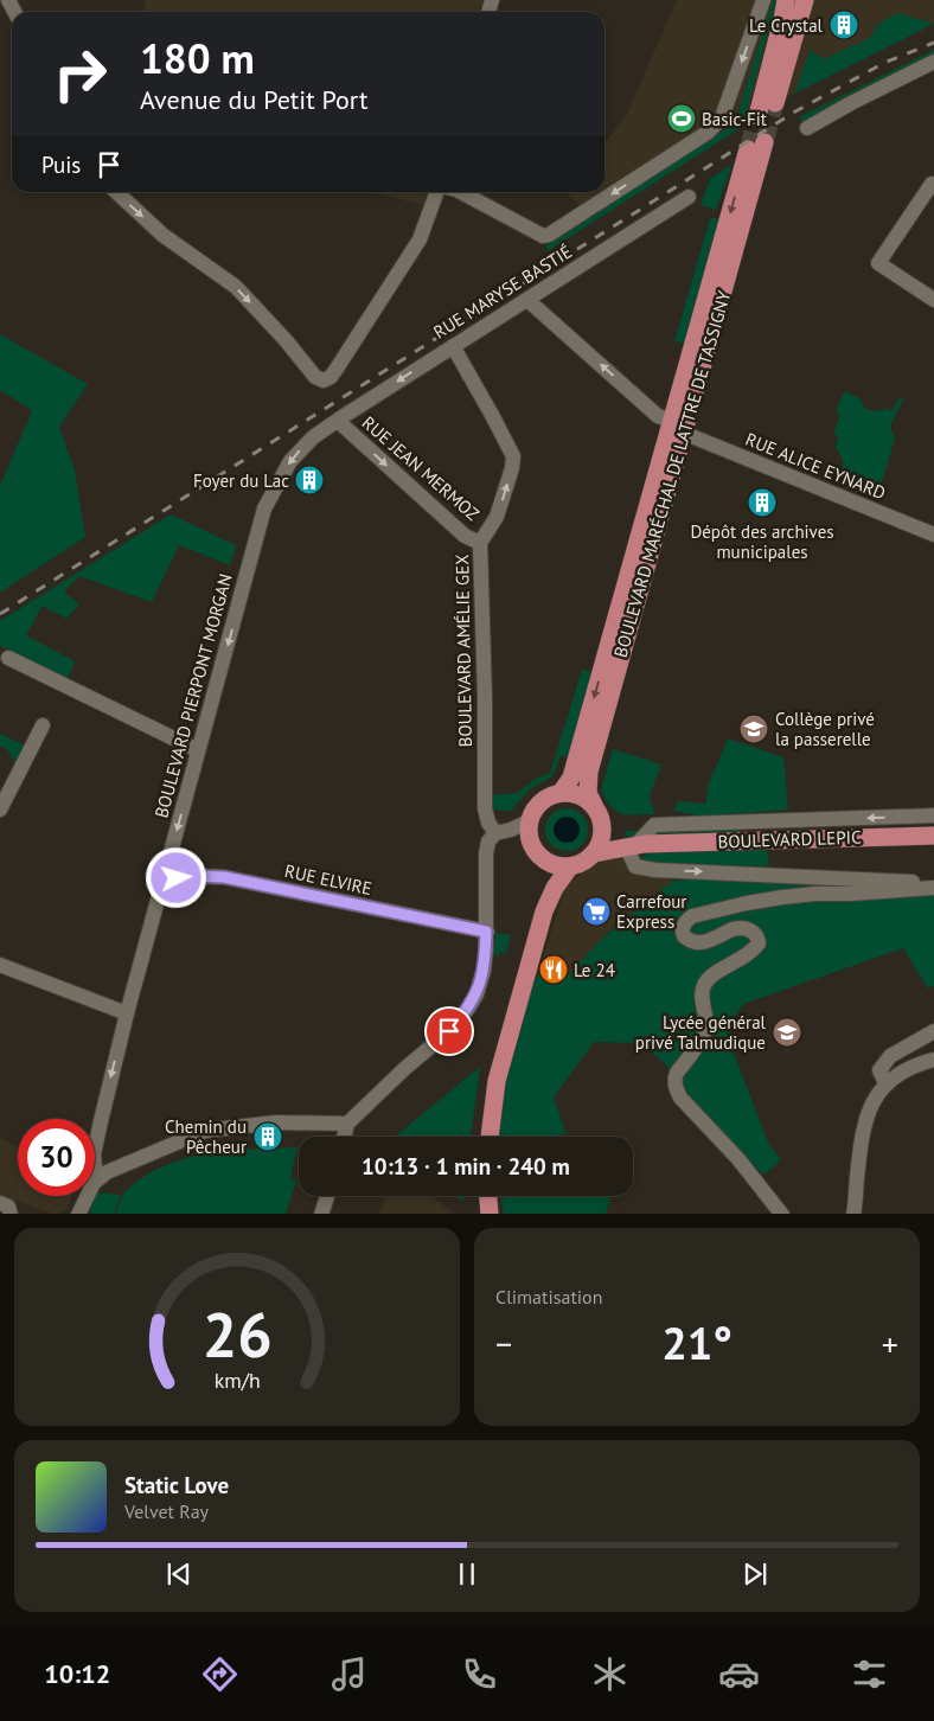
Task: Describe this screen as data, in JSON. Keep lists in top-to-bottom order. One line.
{"streets":{"main road":["BOULEVARD MARÉCHAL DE LATTRE DE TASSIGNY","BOULEVARD LEPIC"],"street":["RUE MARYSE BASTIÉ","RUE ALICE EYNARD","RUE JEAN MERMOZ","BOULEVARD AMÉLIE GEX","BOULEVARD PIERPONT MORGAN","RUE ELVIRE"]},"crossings":[["RUE MARYSE BASTIÉ","RUE ALICE EYNARD"],["RUE MARYSE BASTIÉ","RUE JEAN MERMOZ"],["RUE MARYSE BASTIÉ","BOULEVARD AMÉLIE GEX"],["RUE MARYSE BASTIÉ","BOULEVARD PIERPONT MORGAN"],["RUE ALICE EYNARD","BOULEVARD MARÉCHAL DE LATTRE DE TASSIGNY"],["RUE JEAN MERMOZ","BOULEVARD AMÉLIE GEX"],["RUE JEAN MERMOZ","BOULEVARD PIERPONT MORGAN"],["BOULEVARD MARÉCHAL DE LATTRE DE TASSIGNY","BOULEVARD LEPIC"],["BOULEVARD PIERPONT MORGAN","RUE ELVIRE"]],"one_way":["RUE ALICE EYNARD","RUE JEAN MERMOZ","BOULEVARD AMÉLIE GEX","BOULEVARD PIERPONT MORGAN"],"places":{"building":["Le Crystal","Foyer du Lac","Dépôt des archives municipales","Chemin du Pêcheur"],"sports":["Basic-Fit"],"school or university":["Collège privé la passerelle","Lycée général privé Talmudique"],"supermarket":["Carrefour Express"],"restaurant":["Le 24"]},"page":{"turn":["180 m","Avenue du Petit Port"],"then":"Puis","limit":"30","trip":"10:13 · 1 min · 240 m","tile":"Climatisation","heat":["−","21°","+"],"song":["Static Love","Velvet Ray"],"tabs":"10:12","gauge":["26","km/h"]}}
